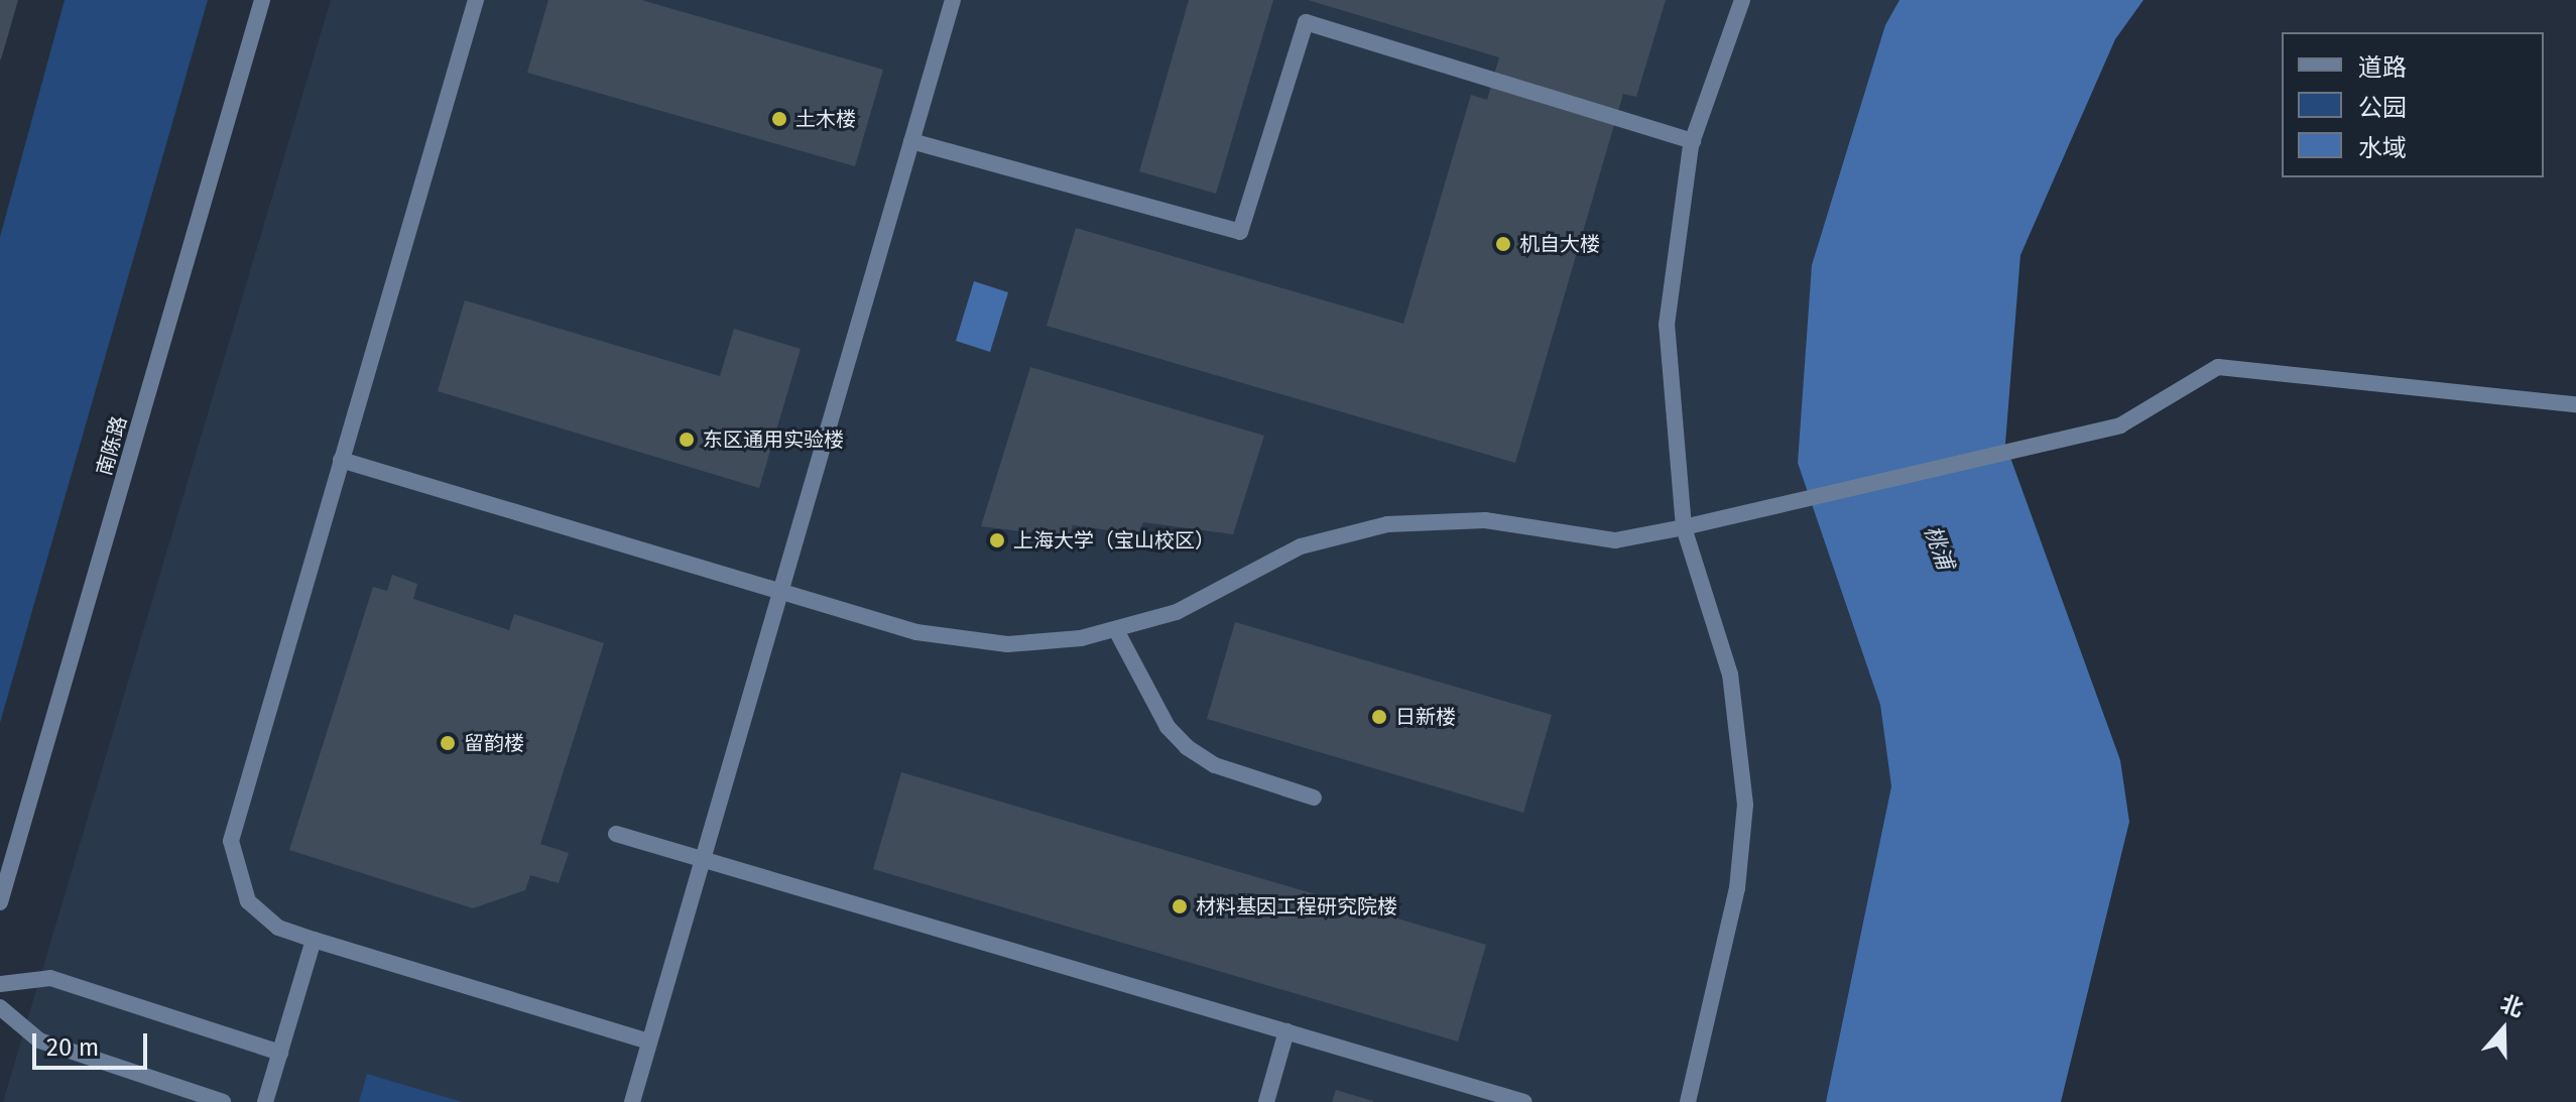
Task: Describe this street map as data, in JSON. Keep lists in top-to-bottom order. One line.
{"streets":{"street":["南陈路"]},"water":["桃浦"],"places":["土木楼","机自大楼","东区通用实验楼","上海大学（宝山校区）","日新楼","留韵楼","材料基因工程研究院楼"],"legend":["道路","公园","水域"],"scale_bar":"20 m","north":"top"}
